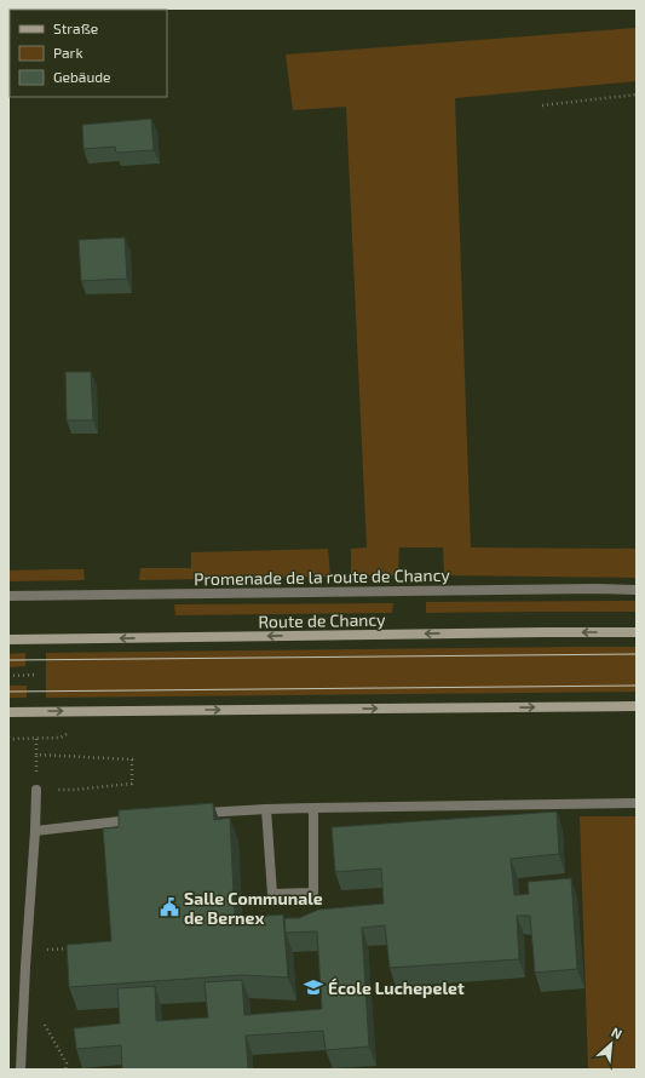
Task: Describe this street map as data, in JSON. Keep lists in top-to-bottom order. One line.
{"streets":{"main road":["Route de Chancy"],"street":["Promenade de la route de Chancy"]},"places":{"public building":["Salle Communale de Bernex"],"school or university":["École Luchepelet"]},"legend":["Straße","Park","Gebäude"],"north":"top right"}
